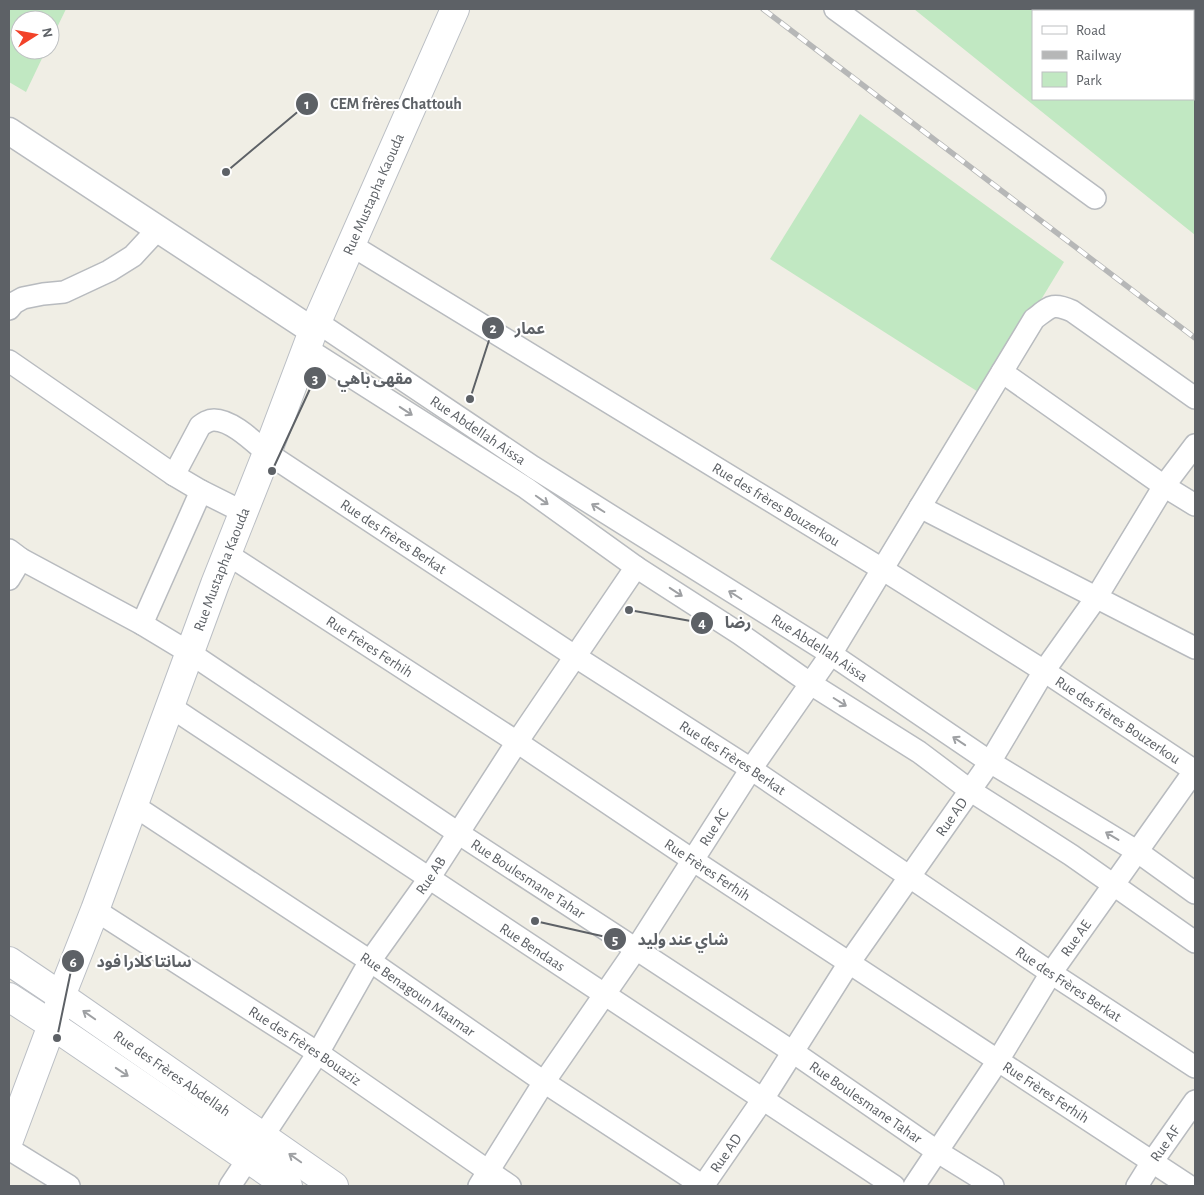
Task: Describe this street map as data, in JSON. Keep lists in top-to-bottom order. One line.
{"streets":{"main road":["Rue Mustapha Kaouda","Rue des Frères Abdellah"],"street":["Rue Abdellah Aissa","Rue des frères Bouzerkou","Rue des Frères Berkat","Rue Frères Ferhih","Rue AD","Rue AC","Rue AB","Rue Boulesmane Tahar","Rue AE","Rue Bendaas","Rue Benagoun Maamar","Rue des Frères Bouaziz","Rue AF"]},"crossings":[["Rue Mustapha Kaouda","Rue Abdellah Aissa"],["Rue Mustapha Kaouda","Rue des frères Bouzerkou"],["Rue Mustapha Kaouda","Rue des Frères Berkat"],["Rue Mustapha Kaouda","Rue Frères Ferhih"],["Rue Mustapha Kaouda","Rue Boulesmane Tahar"],["Rue Mustapha Kaouda","Rue Bendaas"],["Rue Mustapha Kaouda","Rue Benagoun Maamar"],["Rue Mustapha Kaouda","Rue des Frères Bouaziz"],["Rue Mustapha Kaouda","Rue des Frères Abdellah"],["Rue Abdellah Aissa","Rue AD"],["Rue Abdellah Aissa","Rue AC"],["Rue Abdellah Aissa","Rue AE"],["Rue des frères Bouzerkou","Rue AD"],["Rue des frères Bouzerkou","Rue AC"],["Rue des frères Bouzerkou","Rue AE"],["Rue des Frères Berkat","Rue AD"],["Rue des Frères Berkat","Rue AC"],["Rue des Frères Berkat","Rue AB"],["Rue des Frères Berkat","Rue AE"],["Rue Frères Ferhih","Rue AD"],["Rue Frères Ferhih","Rue AC"],["Rue Frères Ferhih","Rue AB"],["Rue Frères Ferhih","Rue AE"],["Rue Frères Ferhih","Rue AF"],["Rue AD","Rue Boulesmane Tahar"],["Rue AD","Rue Bendaas"],["Rue AD","Rue Benagoun Maamar"],["Rue AC","Rue Boulesmane Tahar"],["Rue AC","Rue Bendaas"],["Rue AC","Rue Benagoun Maamar"],["Rue AC","Rue des Frères Bouaziz"],["Rue AB","Rue Boulesmane Tahar"],["Rue AB","Rue Bendaas"],["Rue AB","Rue Benagoun Maamar"],["Rue AB","Rue des Frères Bouaziz"],["Rue AB","Rue des Frères Abdellah"],["Rue Boulesmane Tahar","Rue AE"]],"places":["CEM frères Chattouh","عمار","مقهى باهي","رضا","شاي عند وليد","سانتا كلارا فود"],"legend":["Road","Railway","Park"],"north":"right"}
